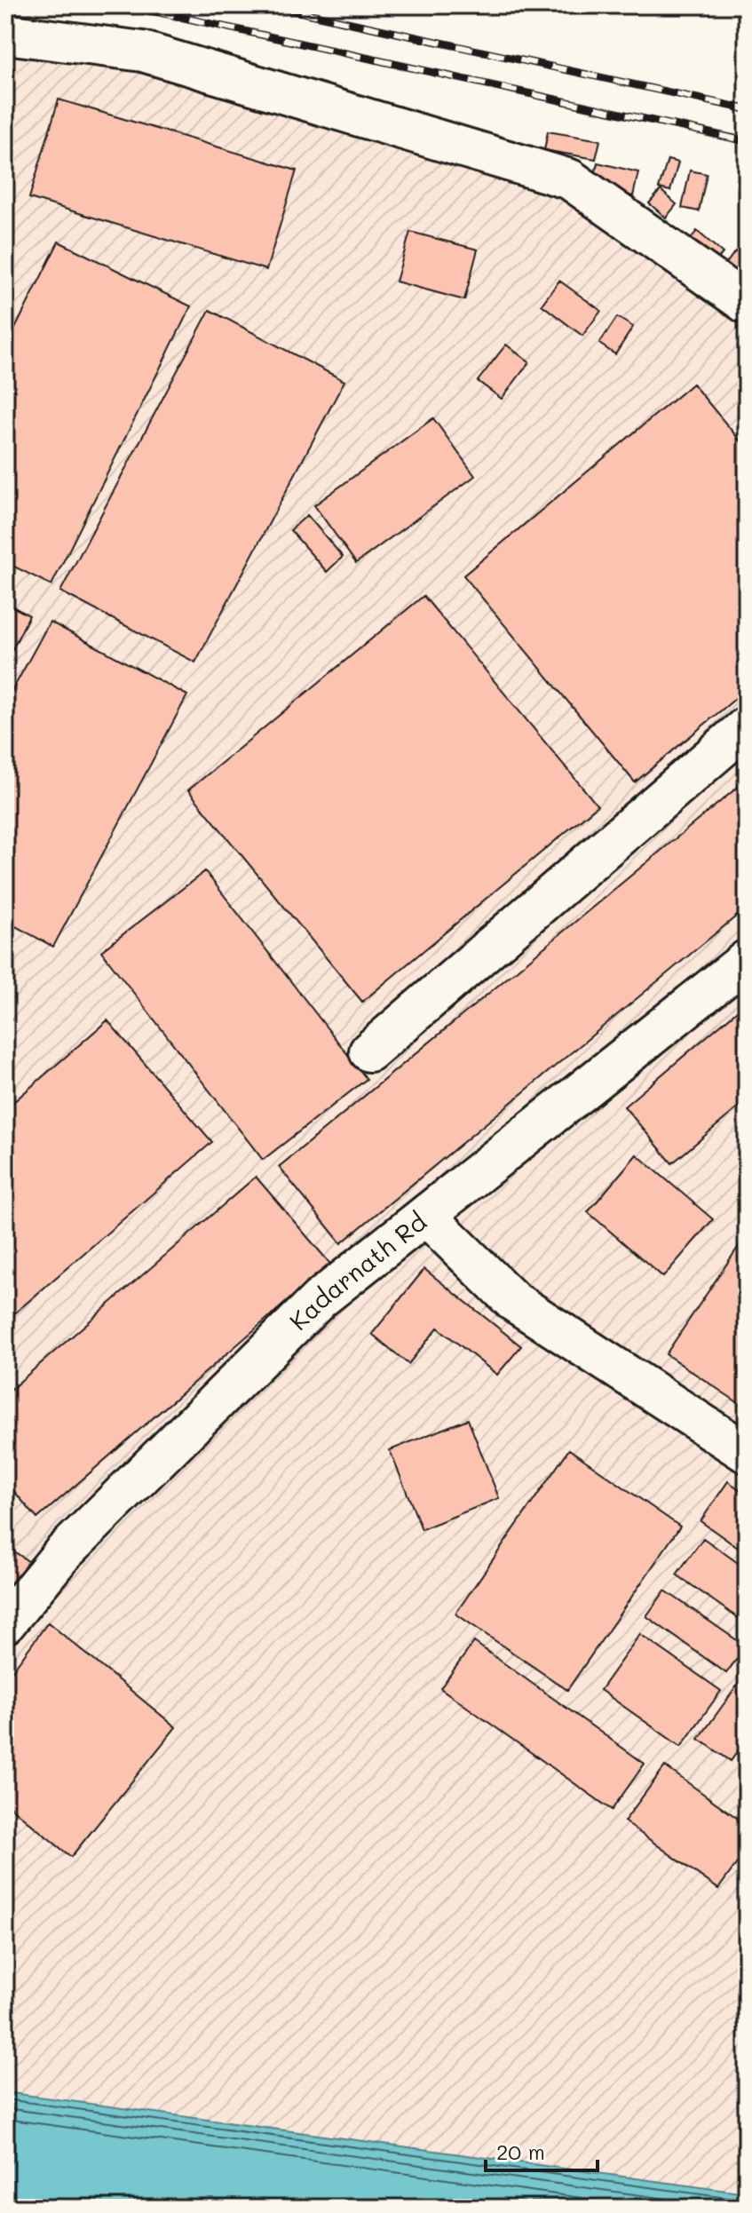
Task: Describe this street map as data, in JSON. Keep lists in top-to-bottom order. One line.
{"streets":{"street":["Kadarnath Rd"]},"scale_bar":"20 m"}
